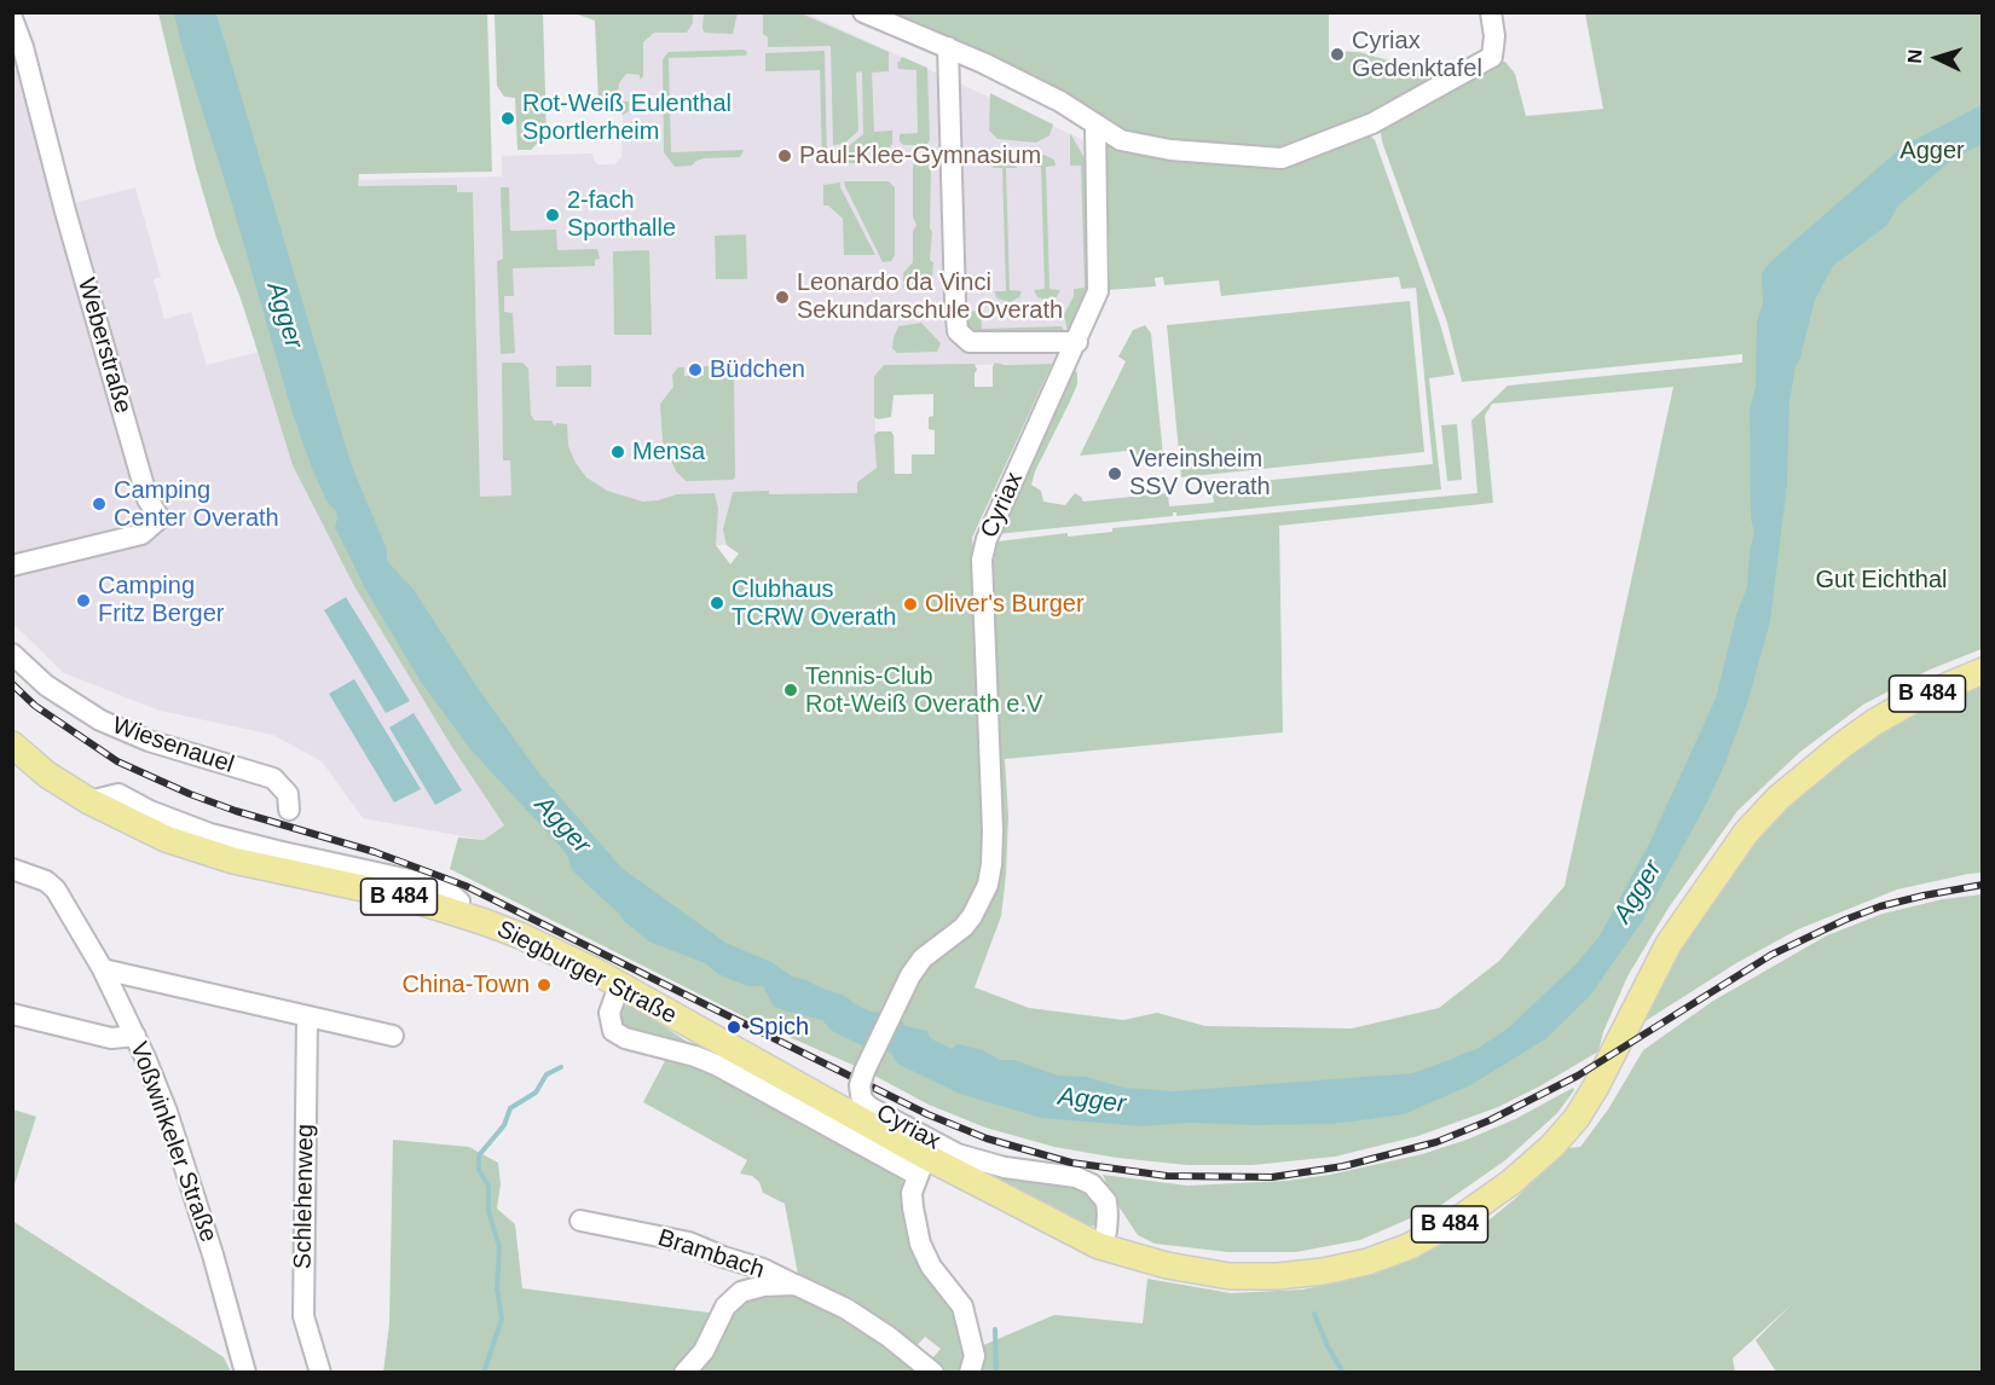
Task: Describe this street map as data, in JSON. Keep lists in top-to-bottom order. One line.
{"streets":{"main road":["B 484","Siegburger Straße"],"street":["Weberstraße","Cyriax","Wiesenauel","Voßwinkeler Straße","Schlehenweg","Brambach"]},"crossings":[["Cyriax","B 484"],["Cyriax","Siegburger Straße"],["B 484","Siegburger Straße"]],"water":["Agger"],"parks":["Agger","Gut Eichthal"],"places":["Cyriax Gedenktafel","Rot-Weiß Eulenthal Sportlerheim","Paul-Klee-Gymnasium","2-fach Sporthalle","Leonardo da Vinci Sekundarschule Overath","Büdchen","Mensa","Vereinsheim SSV Overath","Camping Center Overath","Camping Fritz Berger","Clubhaus TCRW Overath","Oliver's Burger","Tennis-Club Rot-Weiß Overath e.V","China-Town","Spich"],"north":"left"}
